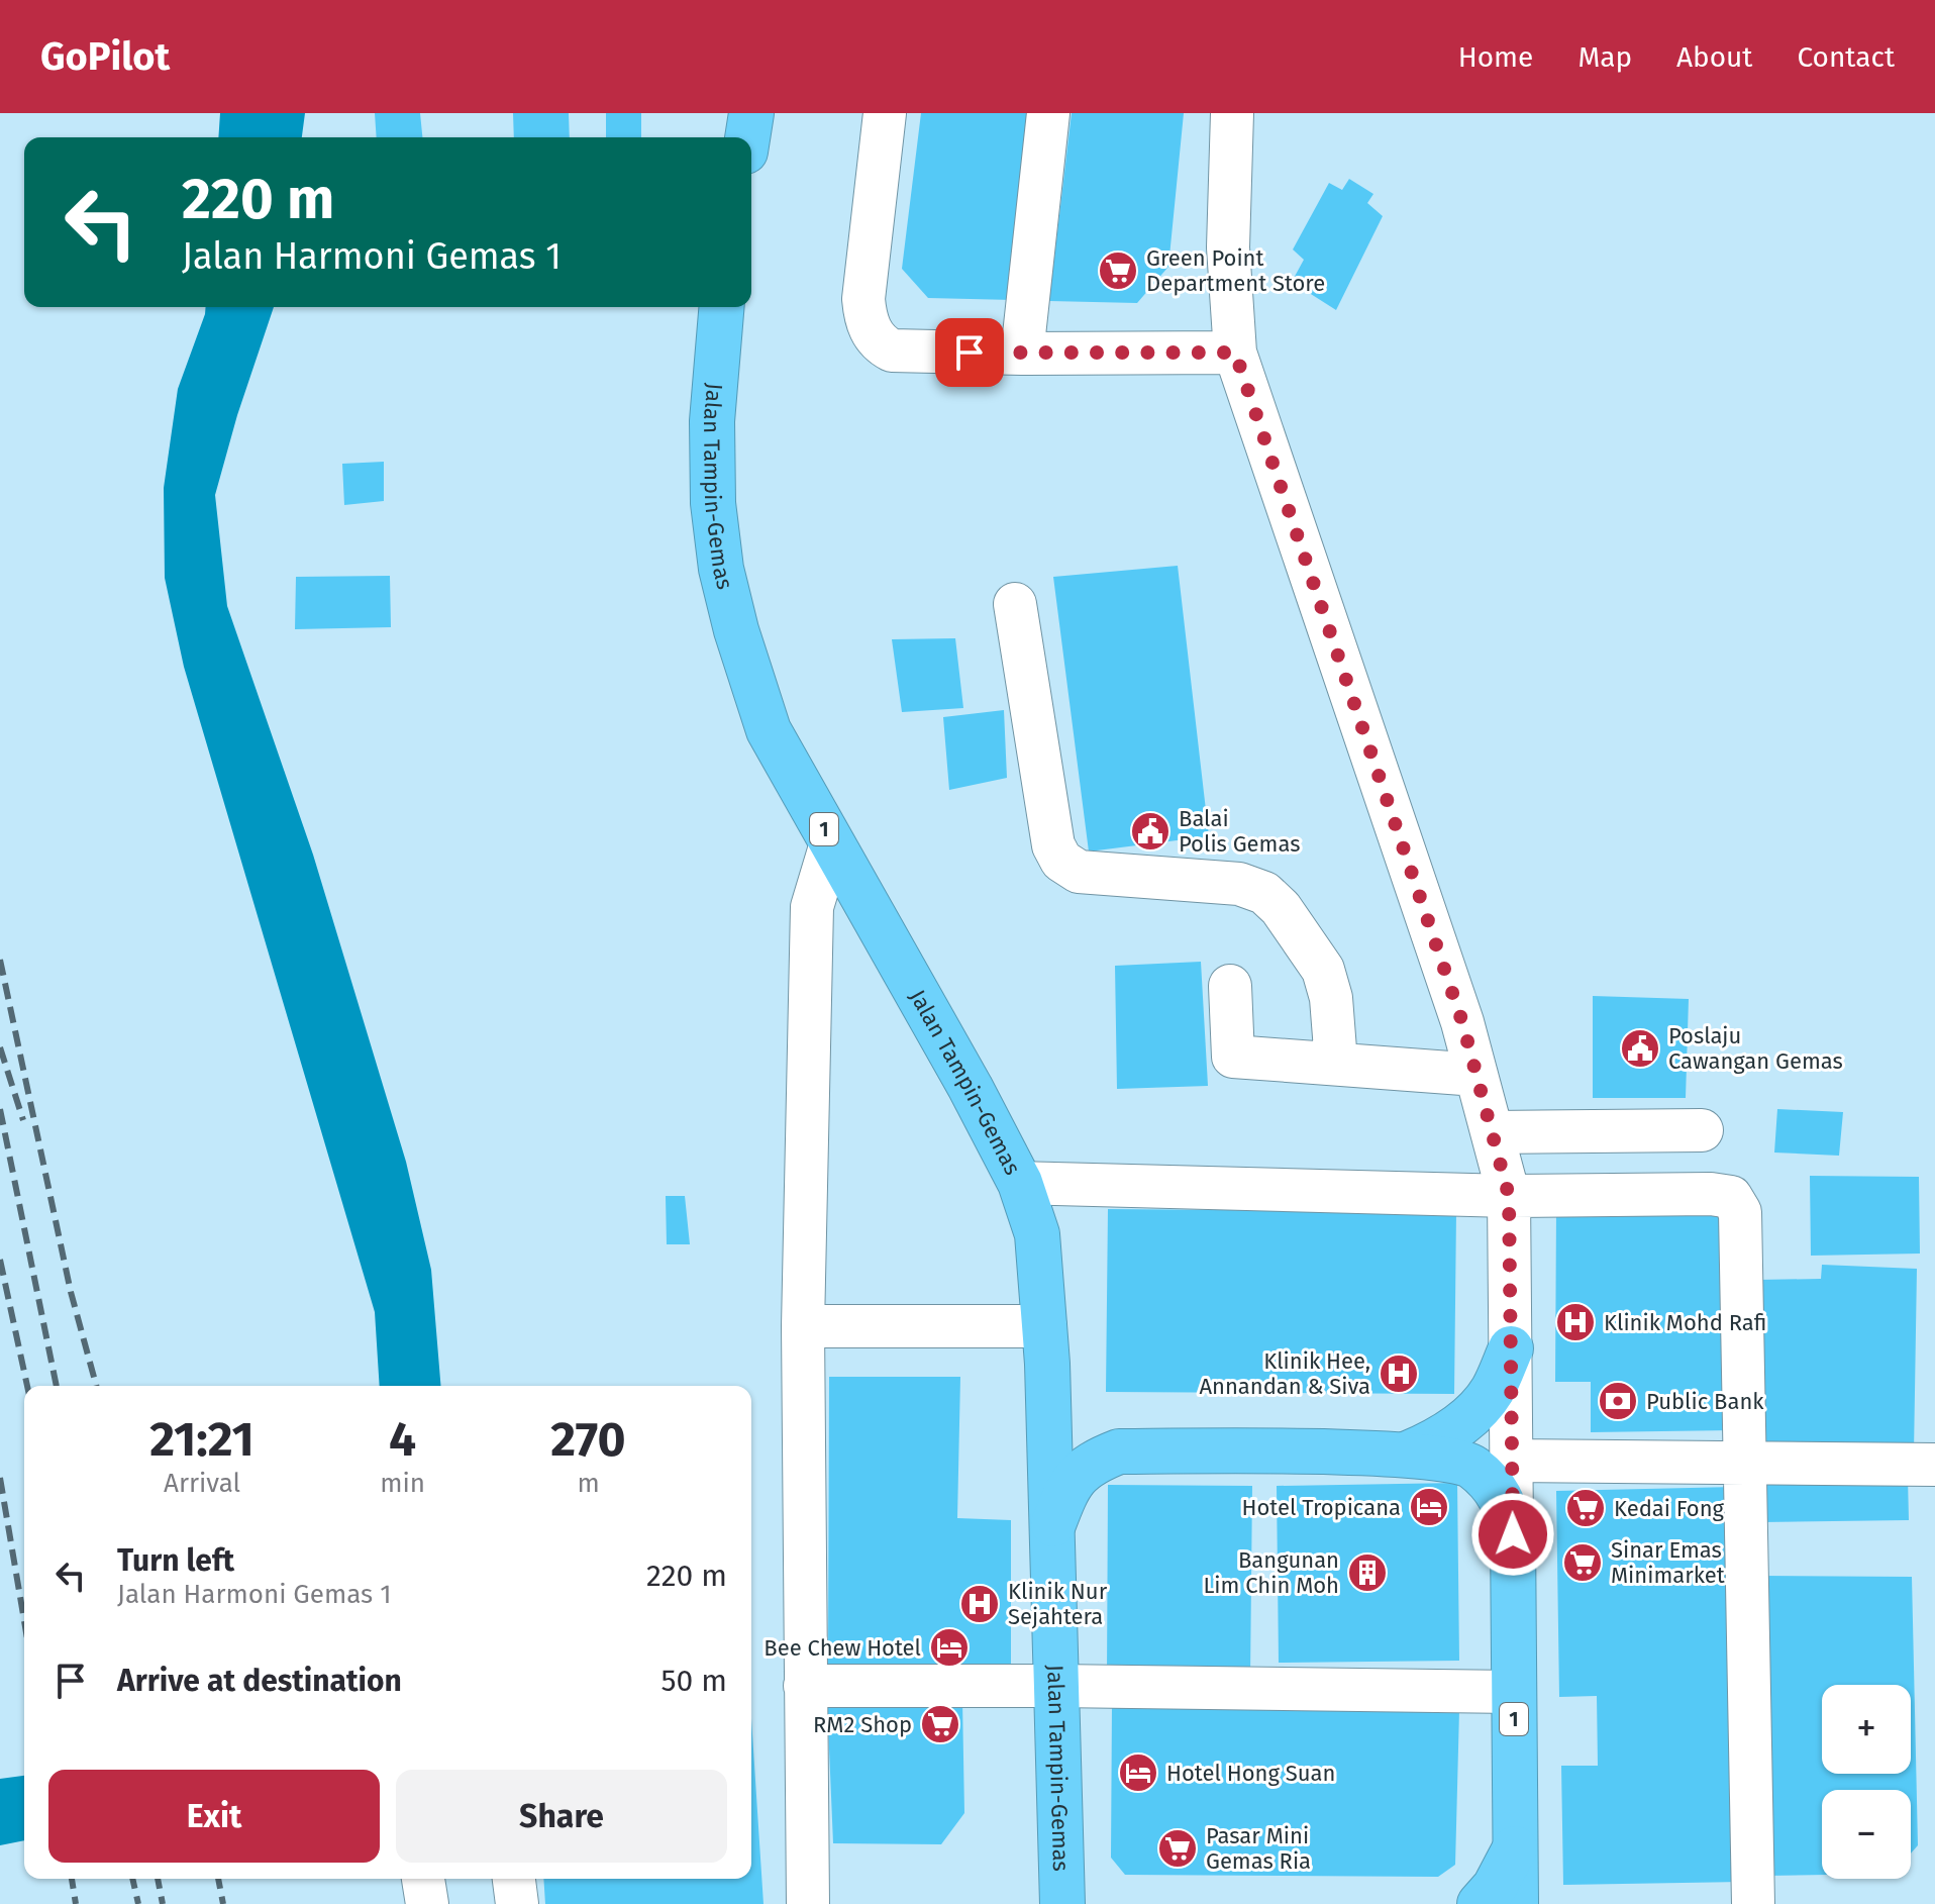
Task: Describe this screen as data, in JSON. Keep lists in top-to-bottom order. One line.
{"streets":{"highway":["Jalan Tampin-Gemas","1"]},"crossings":[["Jalan Tampin-Gemas","1"]],"places":{"supermarket":["Green Point Department Store","Kedai Fong","Sinar Emas Minimarket","RM2 Shop","Pasar Mini Gemas Ria"],"public building":["Balai Polis Gemas","Poslaju Cawangan Gemas"],"hospital":["Klinik Mohd Rafi","Klinik Hee, Annandan & Siva","Klinik Nur Sejahtera"],"bank":["Public Bank"],"hotel":["Hotel Tropicana","Bee Chew Hotel","Hotel Hong Suan"],"building":["Bangunan Lim Chin Moh"]},"page":{"header":"GoPilot","nav":["Home","Map","About","Contact"],"turn":["220 m","Jalan Harmoni Gemas 1"],"eta":["21:21","Arrival","4","min","270","m"],"list":[{"name":"Turn left","note":"Jalan Harmoni Gemas 1","value":"220 m"},{"name":"Arrive at destination","value":"50 m"}],"map_buttons":["+","−"],"buttons":["Exit","Share"]}}
